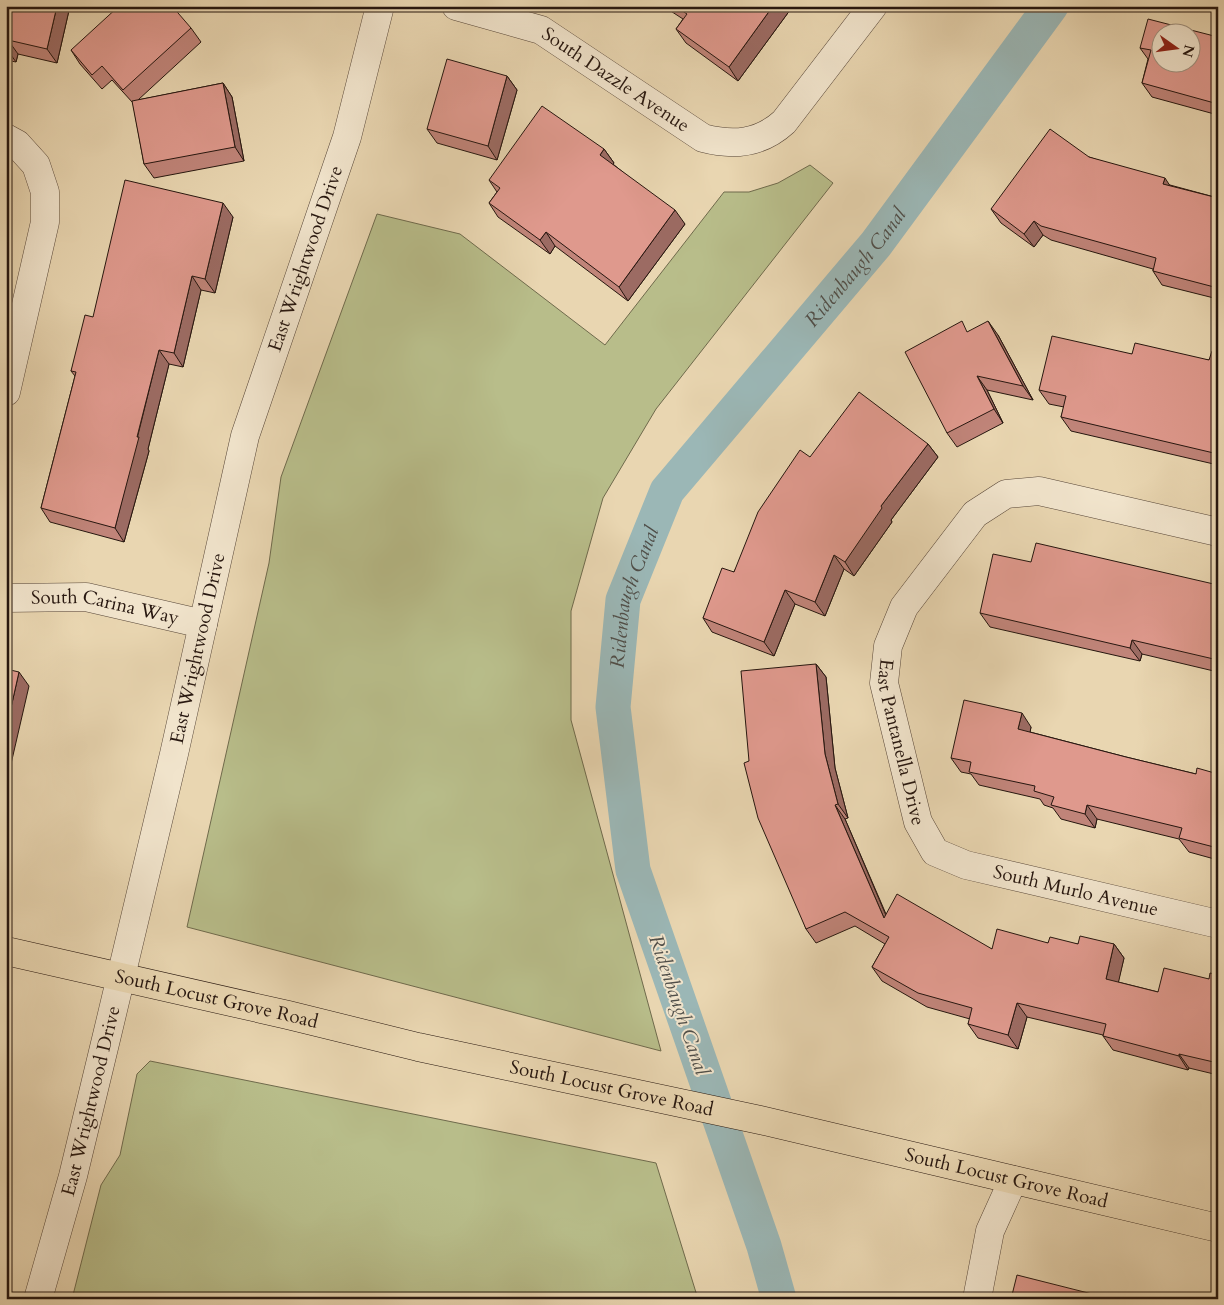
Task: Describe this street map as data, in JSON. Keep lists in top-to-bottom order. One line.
{"streets":{"main road":["South Locust Grove Road"],"street":["South Dazzle Avenue","East Wrightwood Drive","South Carina Way","East Pantanella Drive","South Murlo Avenue"]},"crossings":[["East Wrightwood Drive","South Carina Way"],["East Wrightwood Drive","South Locust Grove Road"],["East Pantanella Drive","South Murlo Avenue"]],"water":["Ridenbaugh Canal"],"north":"right"}
